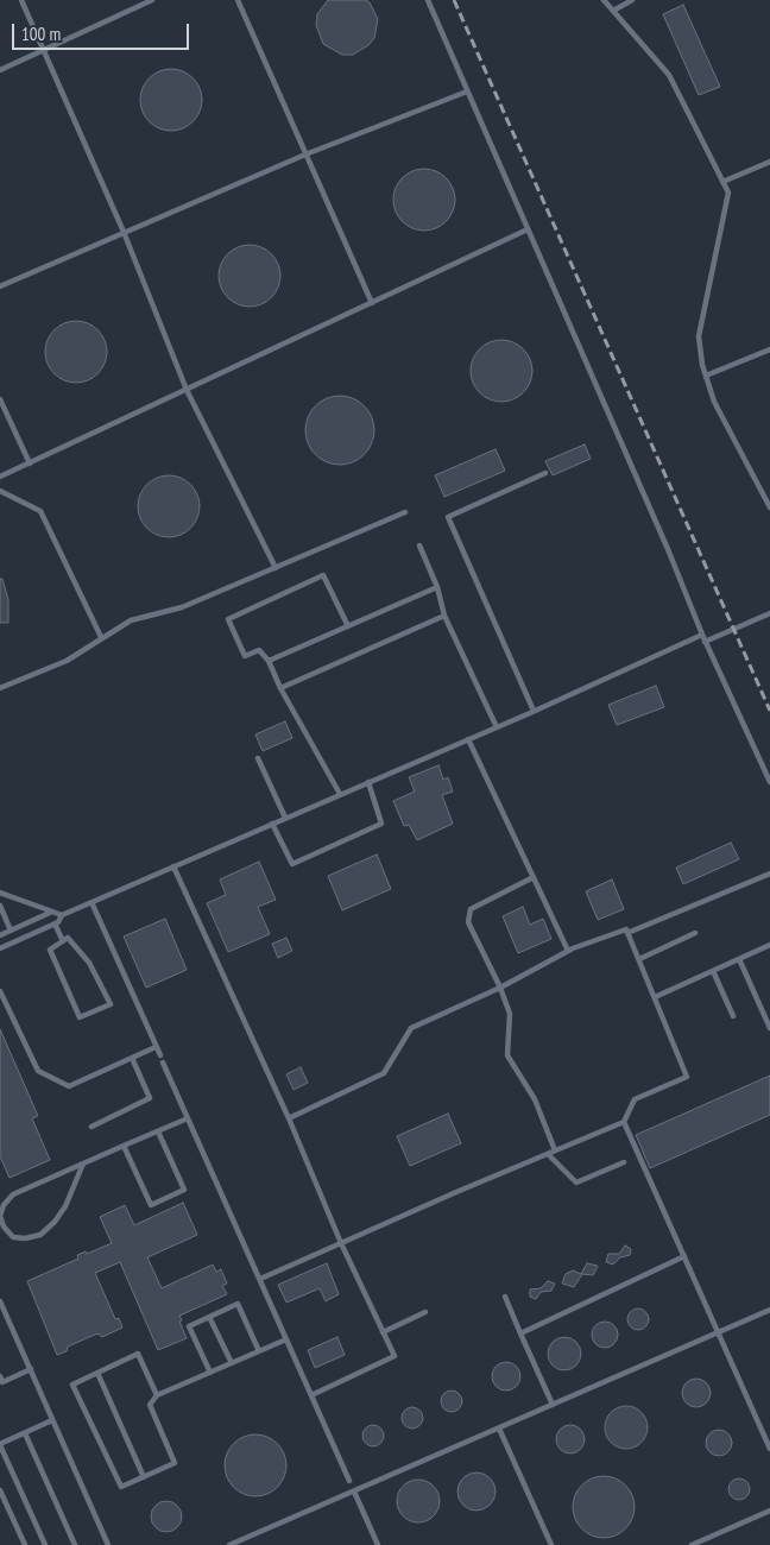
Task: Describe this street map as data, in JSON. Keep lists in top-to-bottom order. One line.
{"scale_bar":"100 m"}
